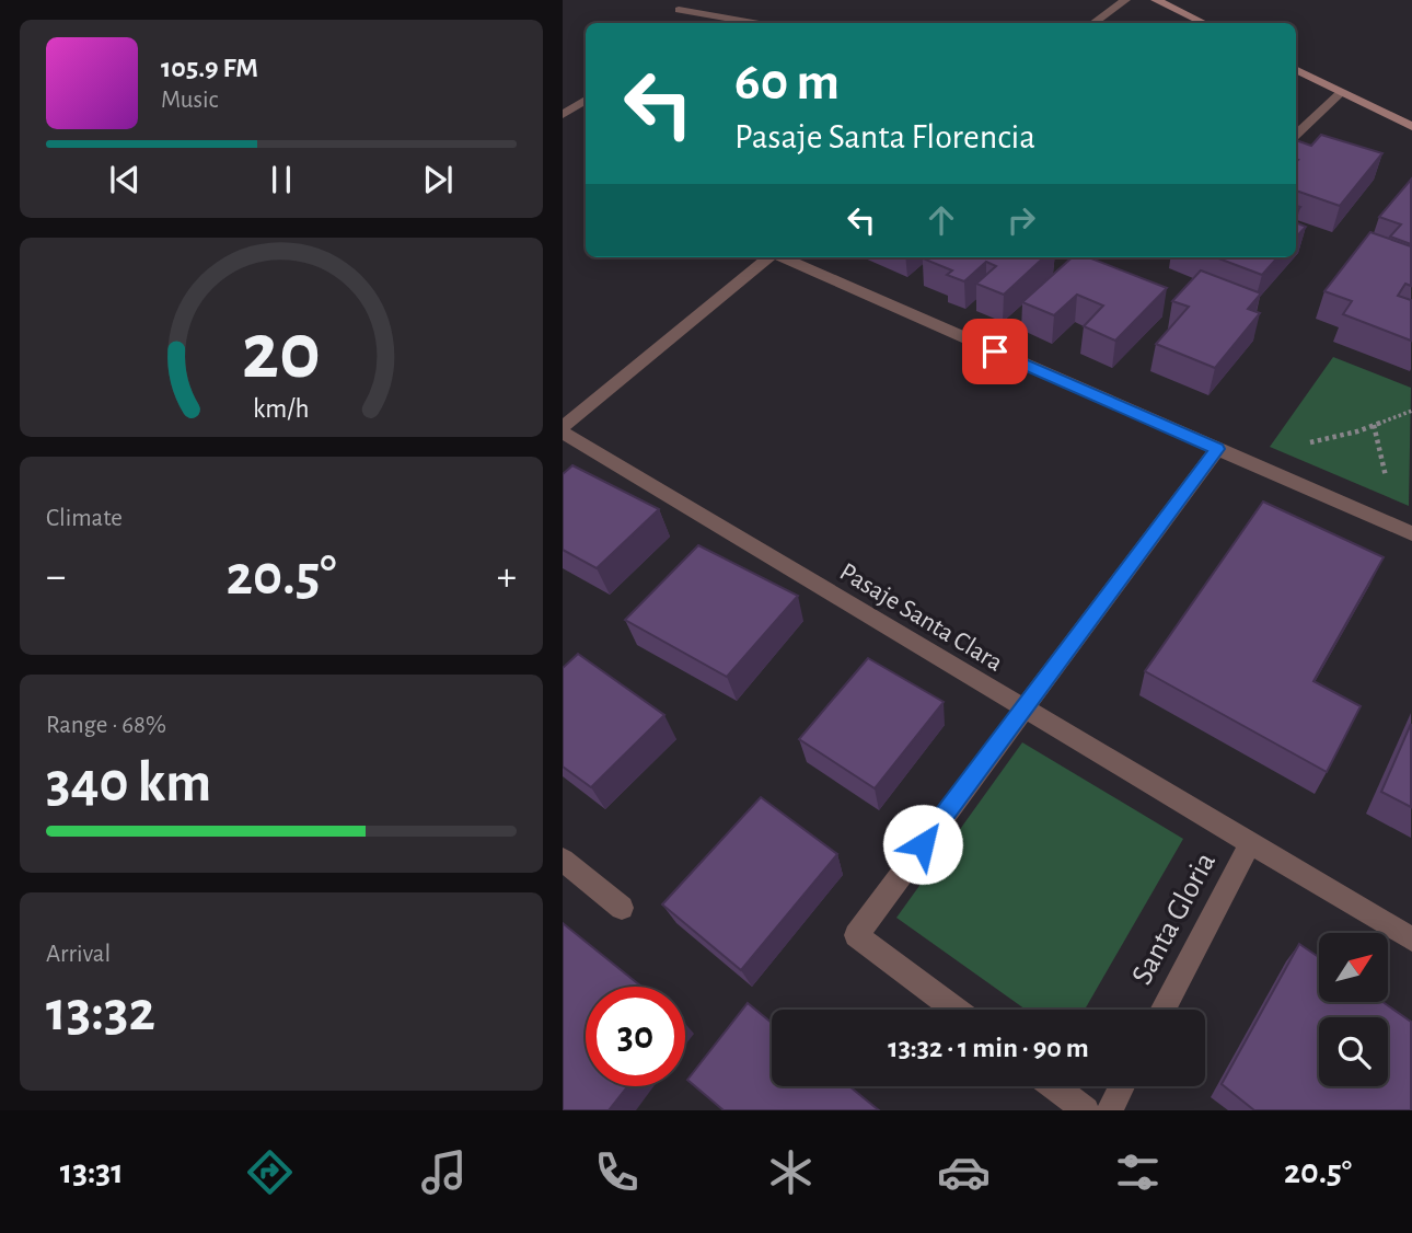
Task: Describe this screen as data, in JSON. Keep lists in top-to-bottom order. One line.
{"streets":{"street":["Pasaje Santa Clara","Santa Gloria"]},"crossings":[["Pasaje Santa Clara","Santa Gloria"]],"north":"top right","page":{"turn":["60 m","Pasaje Santa Florencia"],"song":["105.9 FM","Music"],"tile":["Climate",["Range · 68%","340 km"],["Arrival","13:32"]],"heat":["−","20.5°","+"],"limit":"30","trip":"13:32 · 1 min · 90 m","tabs":["13:31","20.5°"],"gauge":["20","km/h"]}}
